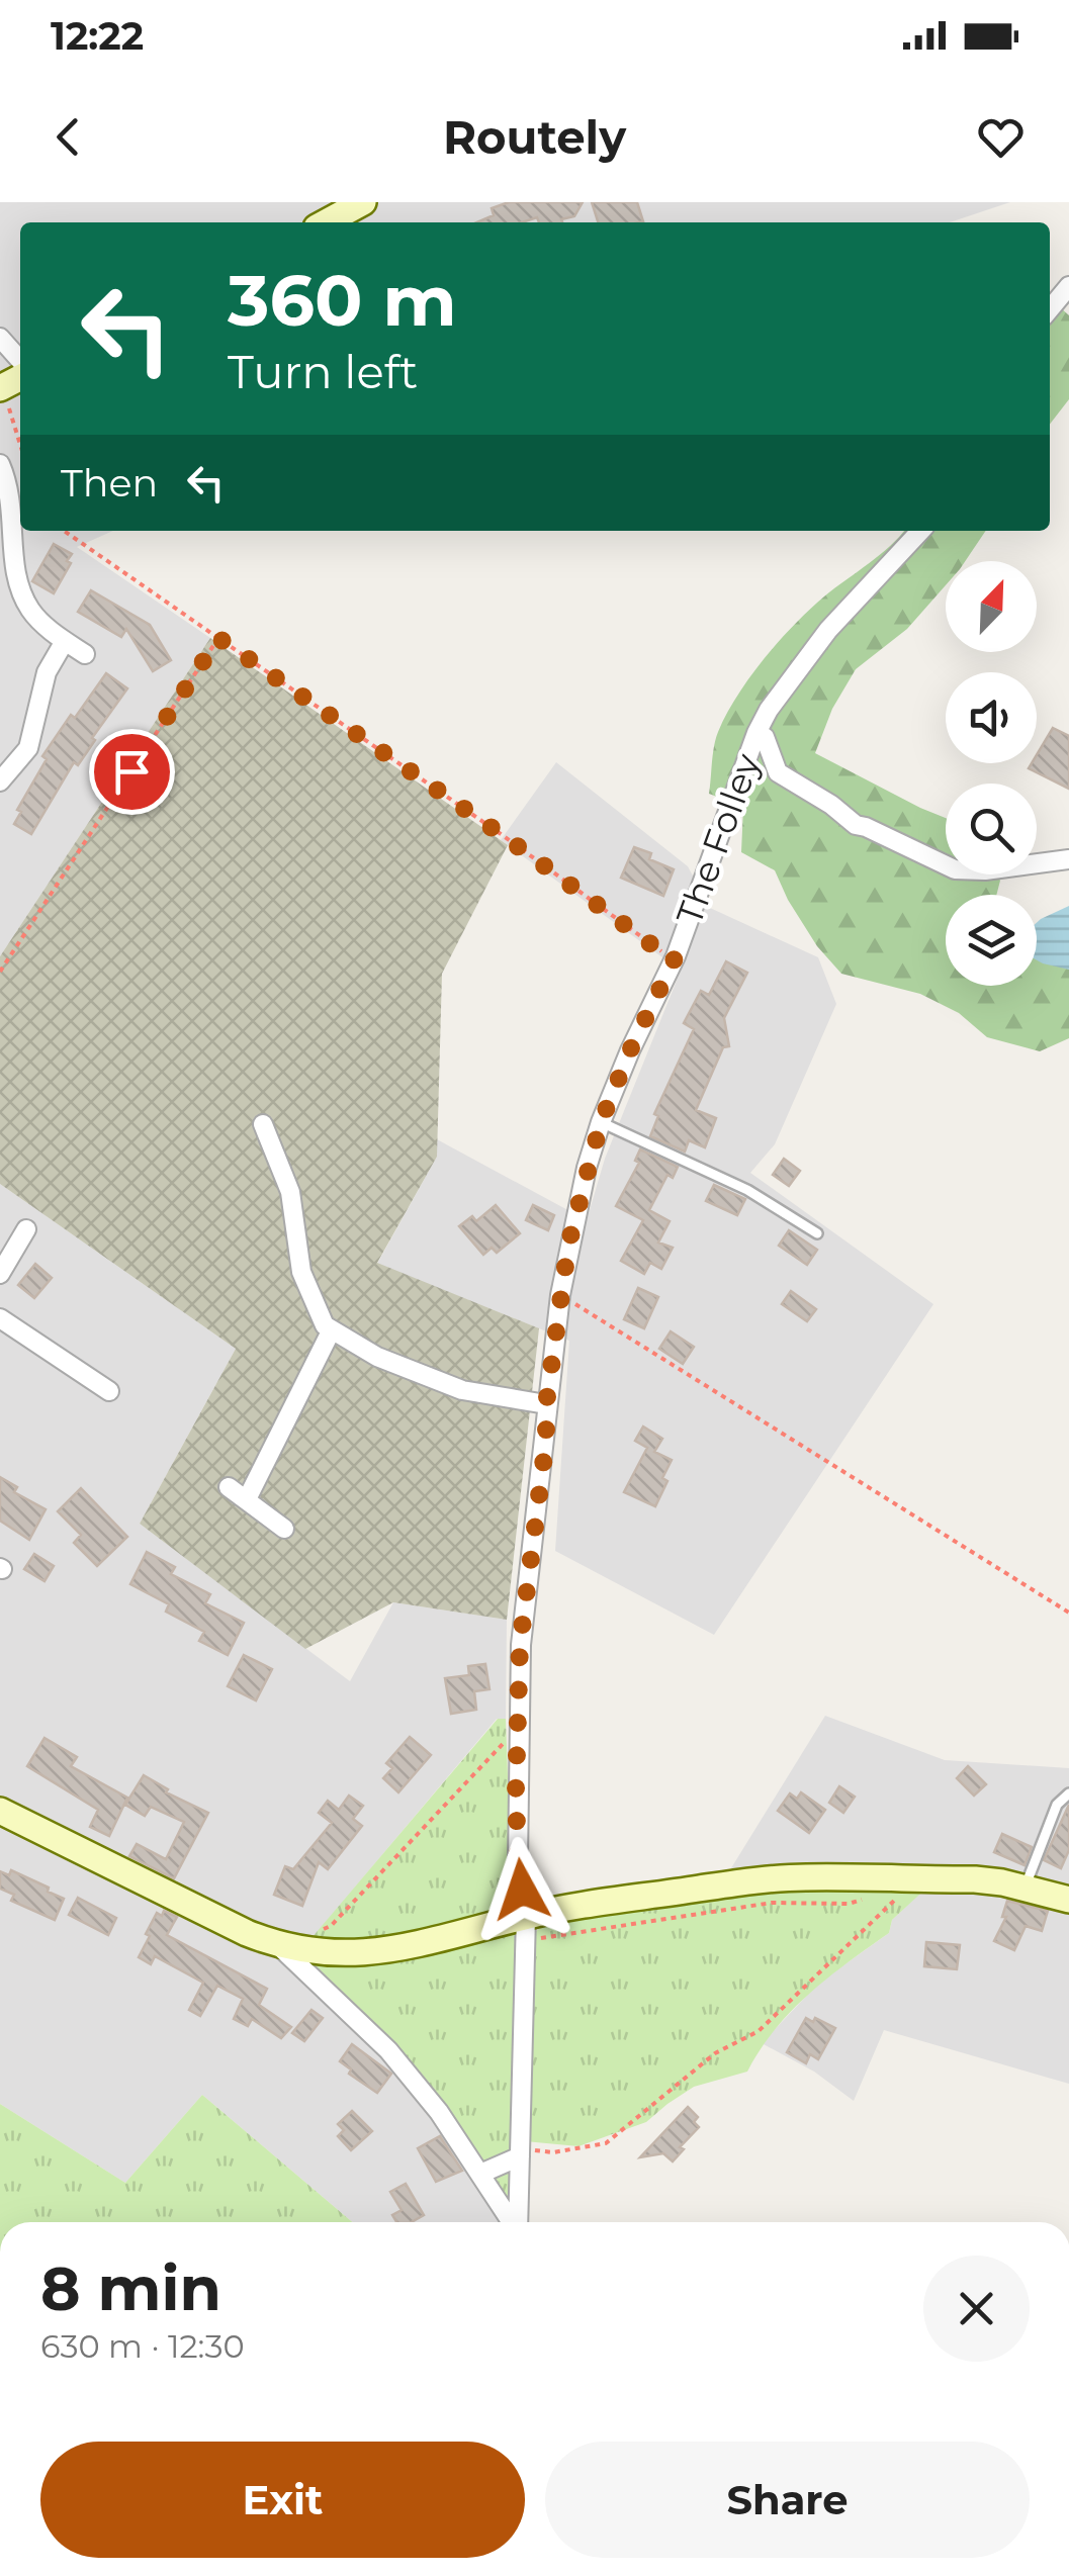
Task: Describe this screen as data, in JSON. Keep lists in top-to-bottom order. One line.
{"streets":{"street":["The Folley"]},"north":"top right","page":{"status":"12:22","header":"Routely","turn":["360 m","Turn left"],"then":"Then","heading":["8 min","630 m · 12:30"],"buttons":["Exit","Share"]}}
